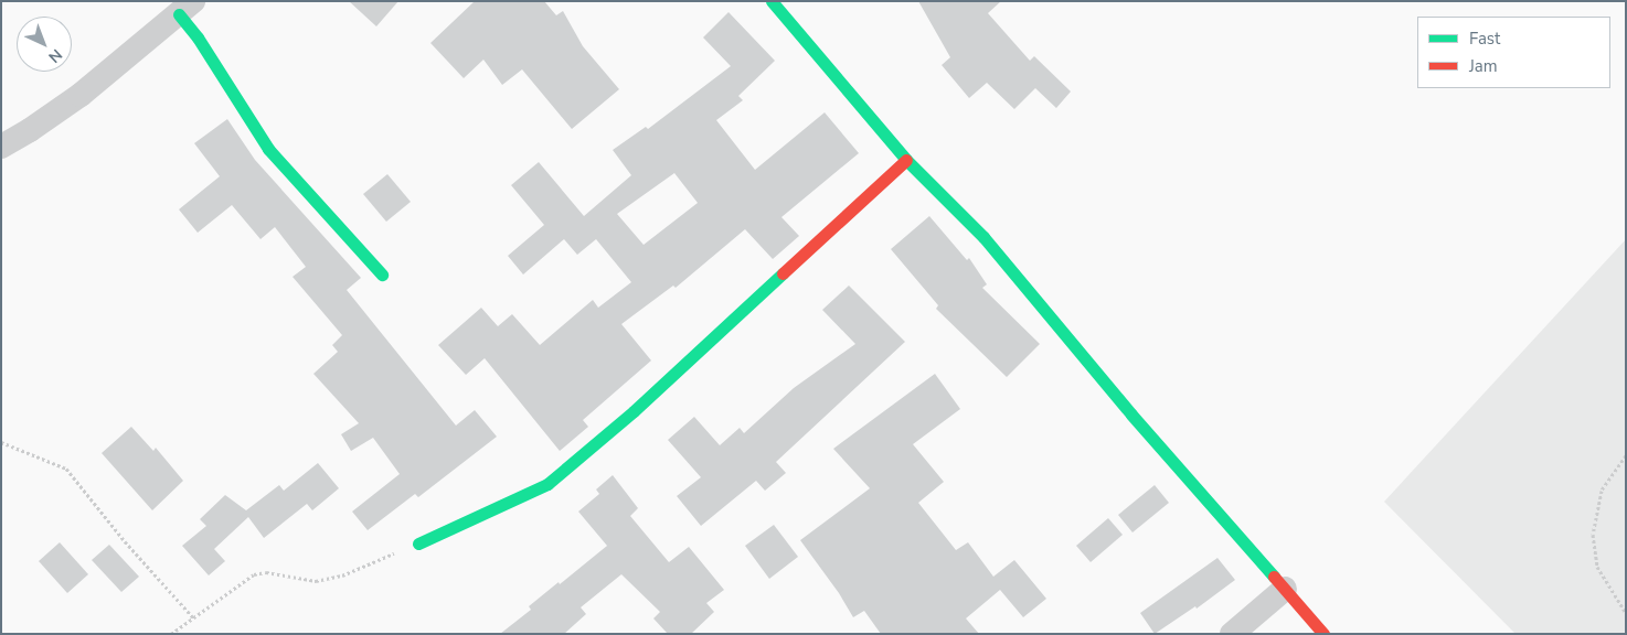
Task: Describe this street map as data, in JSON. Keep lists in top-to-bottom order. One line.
{"legend":["Fast","Jam"],"north":"bottom right"}
